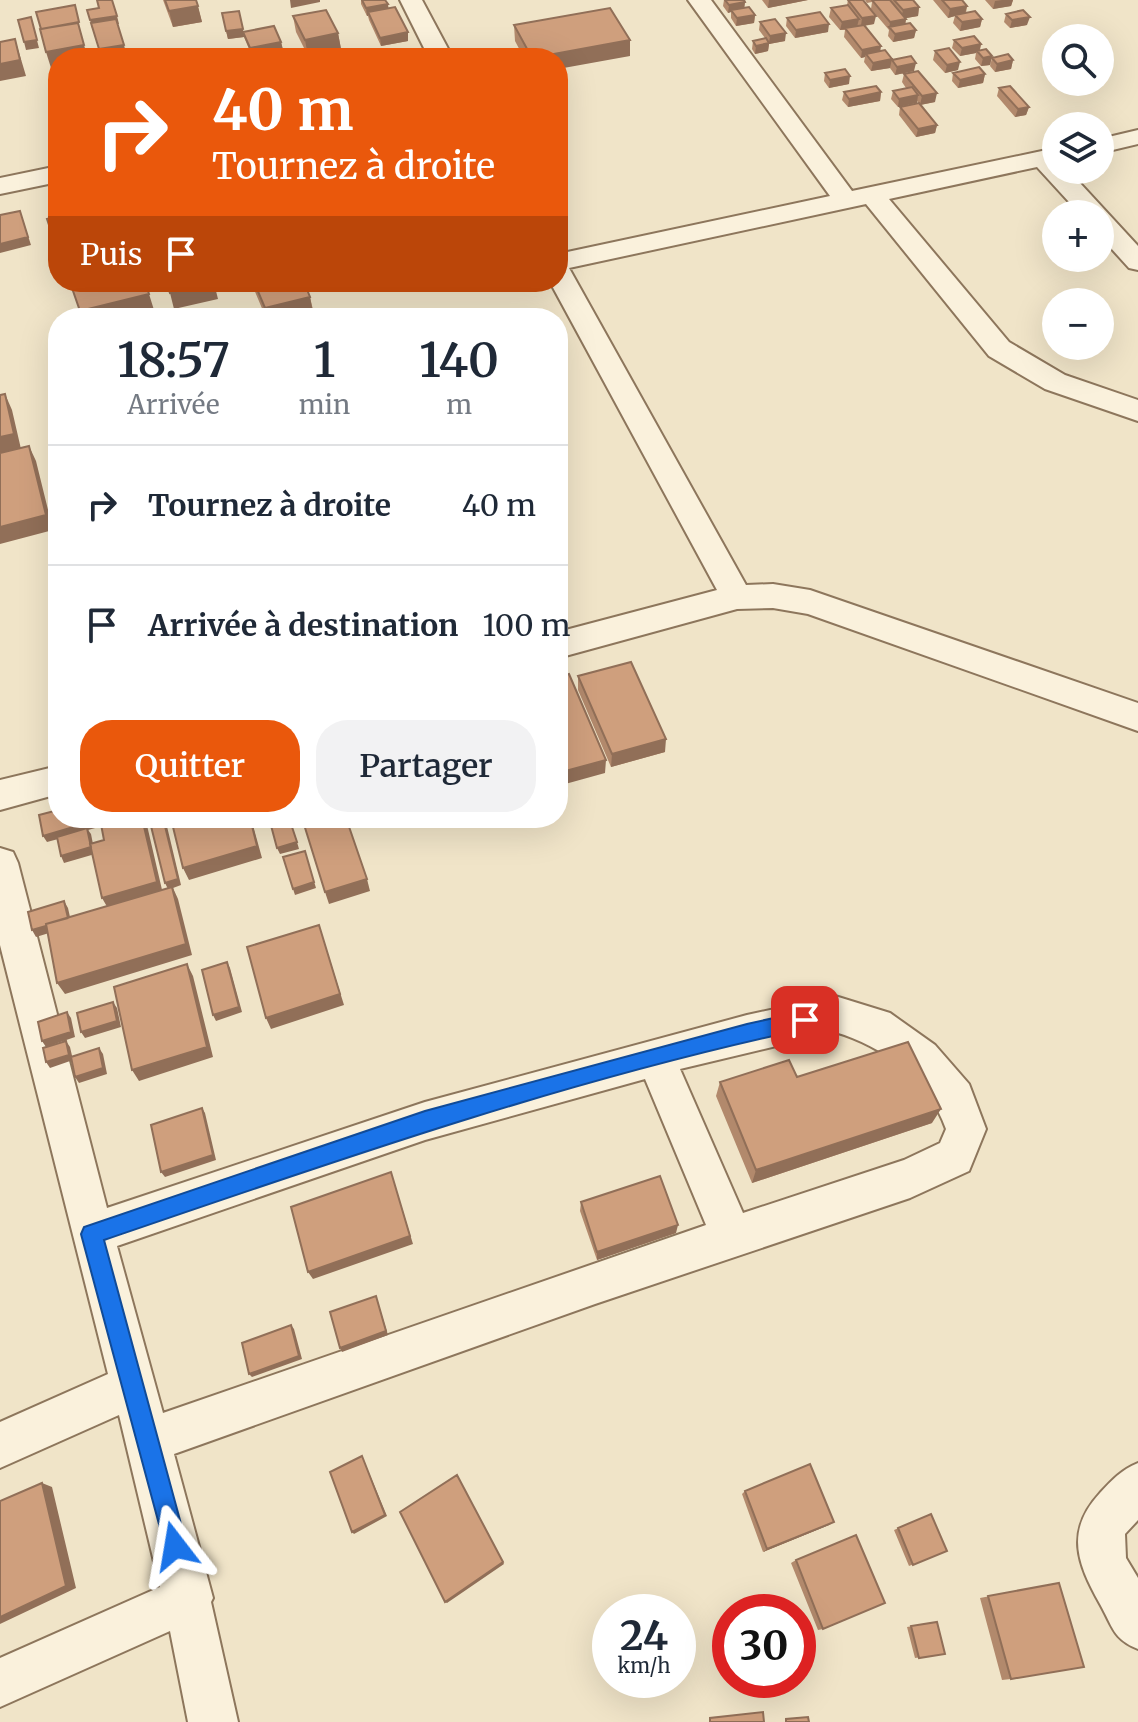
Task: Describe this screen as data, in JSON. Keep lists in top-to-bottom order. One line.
{"page":{"map_buttons":["+","−"],"turn":["40 m","Tournez à droite"],"then":"Puis","eta":["18:57","Arrivée","1","min","140","m"],"list":[{"name":"Tournez à droite","value":"40 m"},{"name":"Arrivée à destination","value":"100 m"}],"buttons":["Quitter","Partager"],"speed":"24 km/h","limit":"30"}}
